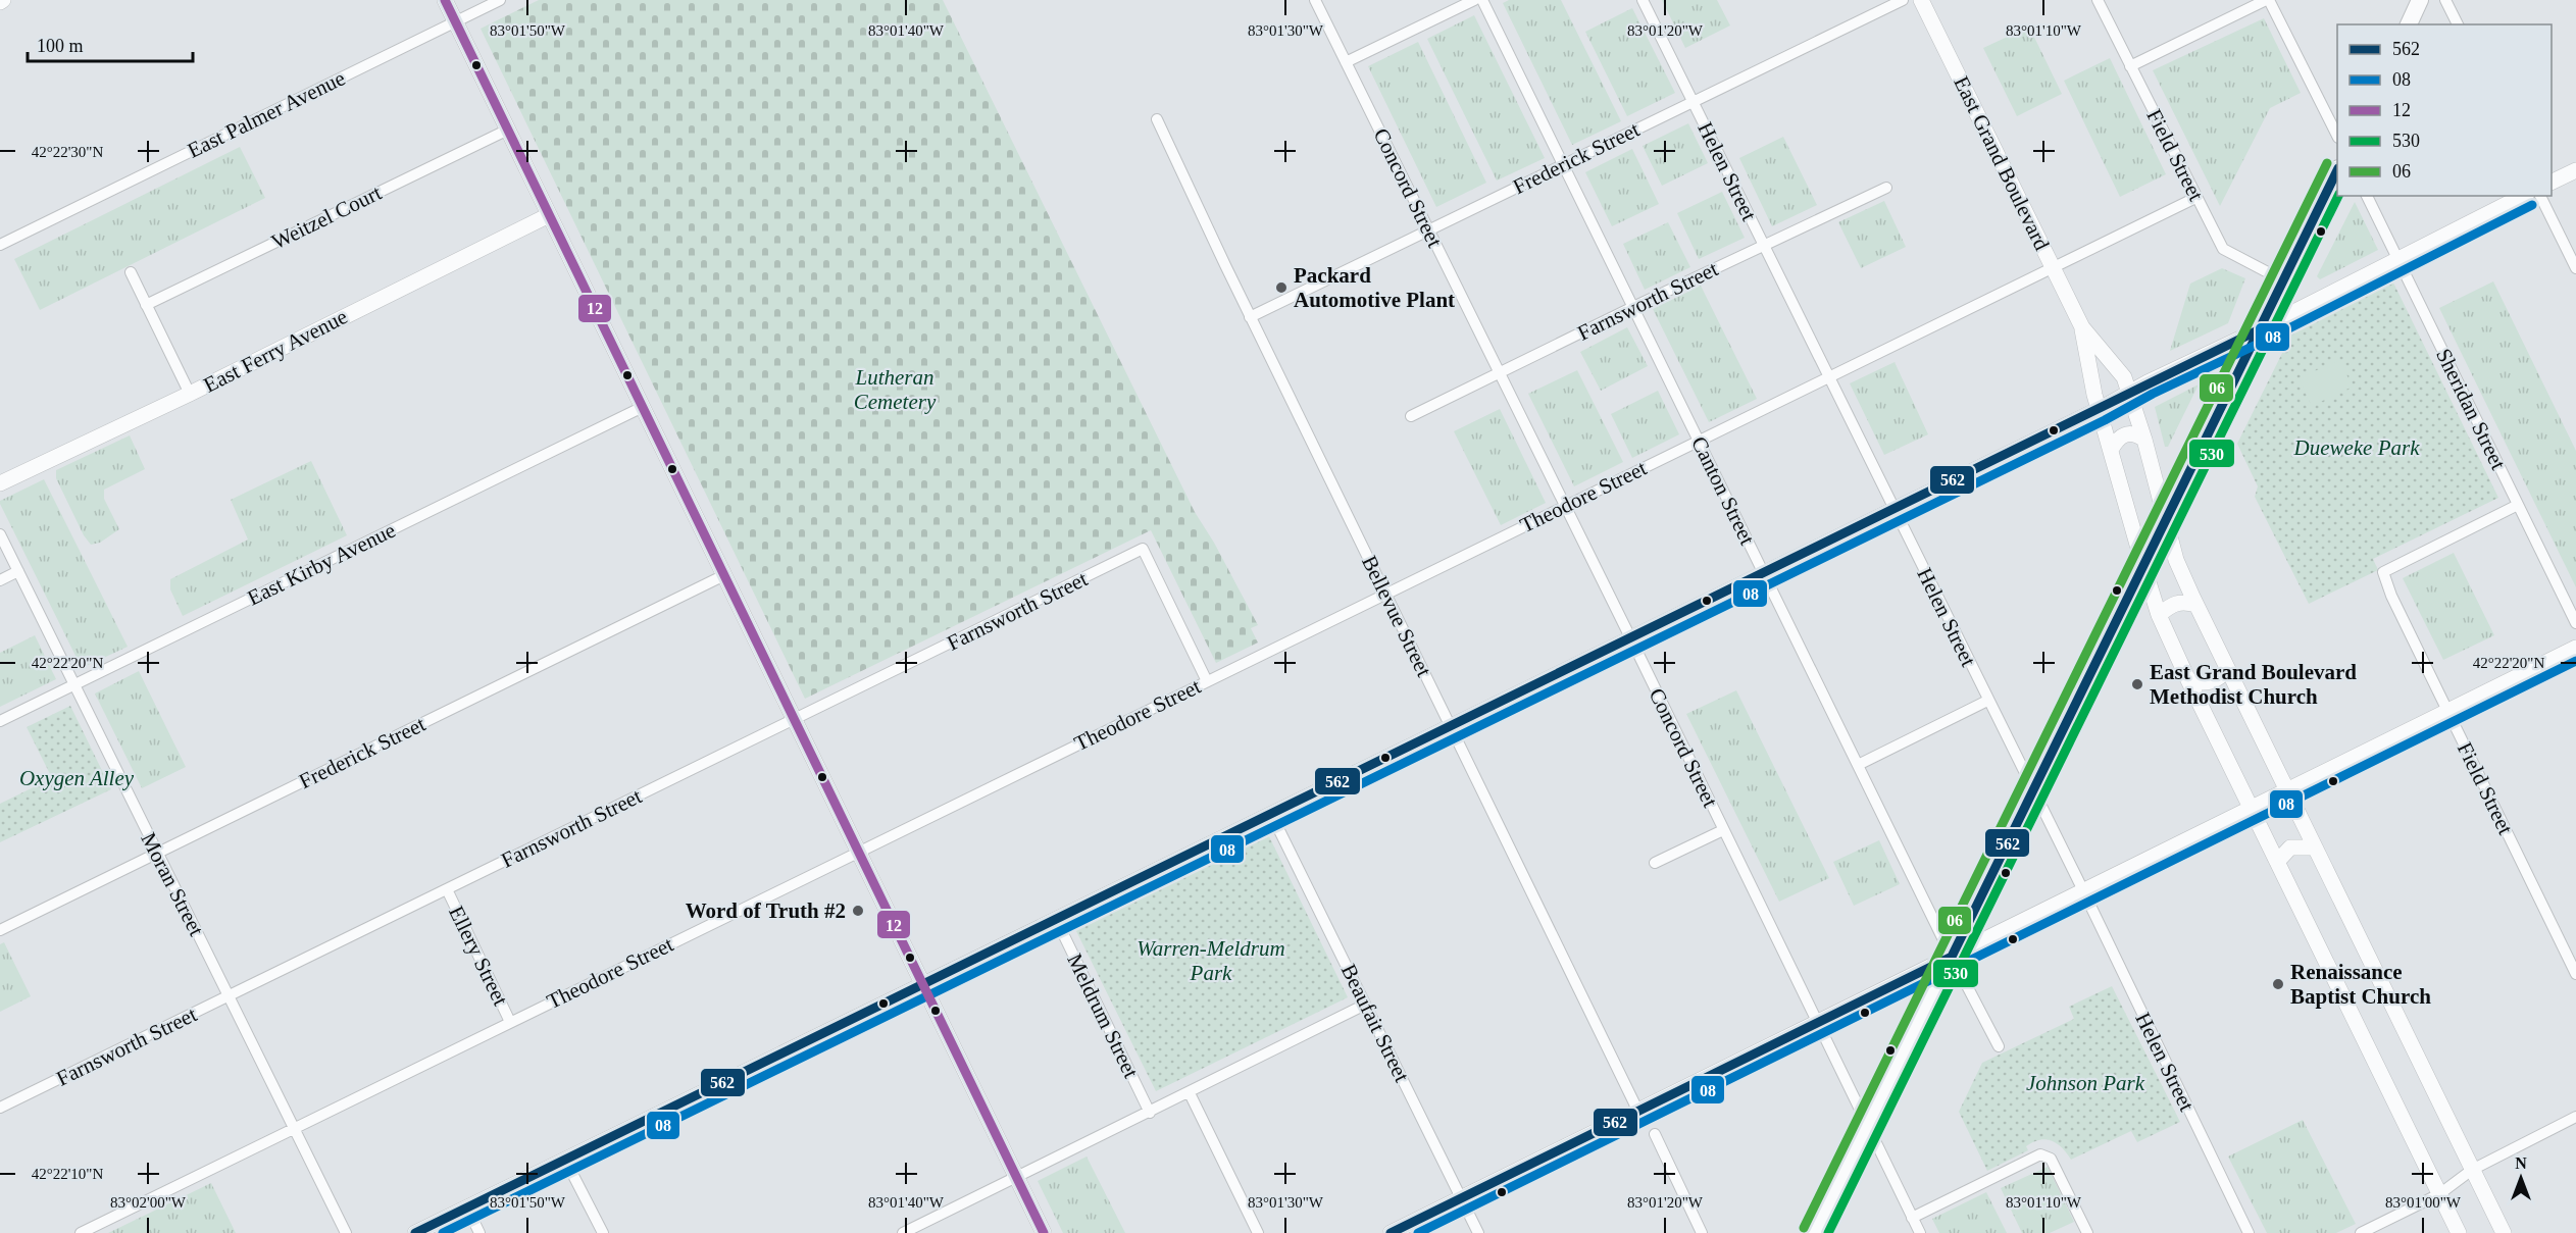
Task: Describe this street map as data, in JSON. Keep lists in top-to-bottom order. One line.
{"streets":{"main road":["East Grand Boulevard","East Ferry Avenue"],"street":["East Palmer Avenue","Field Street","Frederick Street","Helen Street","Concord Street","Weitzel Court","Farnsworth Street","Sheridan Street","Canton Street","Theodore Street","East Kirby Avenue","Bellevue Street","Moran Street","Ellery Street","Meldrum Street","Beaufait Street"]},"crossings":[["Field Street","Sheridan Street"],["Field Street","Theodore Street"],["Frederick Street","Helen Street"],["Frederick Street","Concord Street"],["Frederick Street","Canton Street"],["Frederick Street","Bellevue Street"],["Frederick Street","Moran Street"],["East Grand Boulevard","Theodore Street"],["Helen Street","Farnsworth Street"],["Helen Street","Theodore Street"],["Concord Street","Farnsworth Street"],["Concord Street","Theodore Street"],["Farnsworth Street","Canton Street"],["Farnsworth Street","Theodore Street"],["Farnsworth Street","Moran Street"],["Farnsworth Street","Ellery Street"],["Canton Street","Theodore Street"],["Theodore Street","Bellevue Street"],["Theodore Street","Moran Street"],["Theodore Street","Ellery Street"],["East Kirby Avenue","Moran Street"]],"parks":["Lutheran Cemetery","Dueweke Park","Oxygen Alley","Warren-Meldrum Park","Johnson Park"],"places":["Packard Automotive Plant","East Grand Boulevard Methodist Church","Word of Truth #2","Renaissance Baptist Church"],"lines":["transit line 12","transit line 06","transit line 562","transit line 530","transit line 08"],"legend":["562","08","12","530","06"],"scale_bar":"100 m","north":"top","coordinates":["83°01'50\"W","83°01'40\"W","83°01'30\"W","83°01'20\"W","83°01'10\"W","42°22'30\"N","42°22'20\"N","42°22'10\"N","83°02'00\"W","83°01'00\"W"]}
